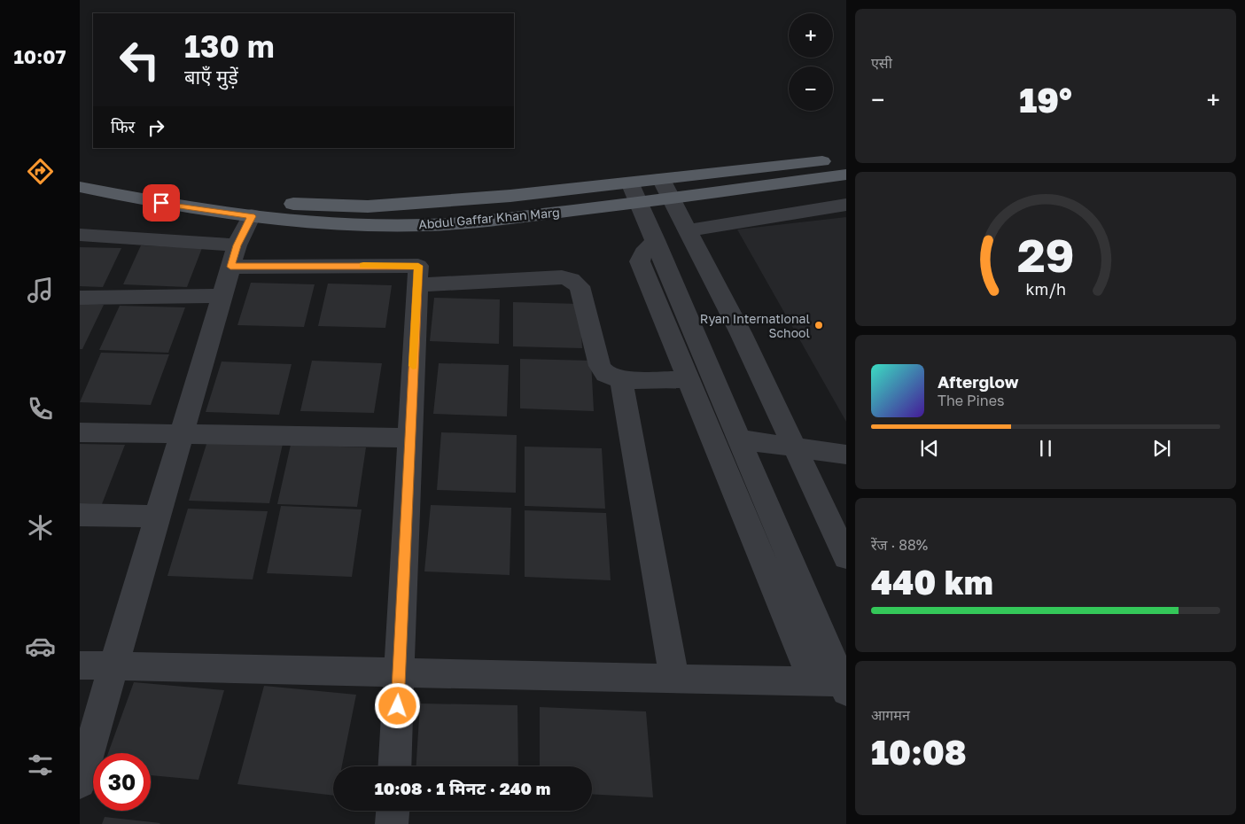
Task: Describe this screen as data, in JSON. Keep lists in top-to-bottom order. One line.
{"streets":{"main road":["Abdul Gaffar Khan Marg"]},"places":["Ryan International School"],"page":{"tabs":"10:07","tile":["एसी",["रेंज · 88%","440 km"],["आगमन","10:08"]],"map_buttons":["+","−"],"turn":["130 m","बाएँ मुड़ें"],"heat":["−","19°","+"],"then":"फिर","song":["Afterglow","The Pines"],"limit":"30","trip":"10:08 · 1 मिनट · 240 m","gauge":["29","km/h"]}}
